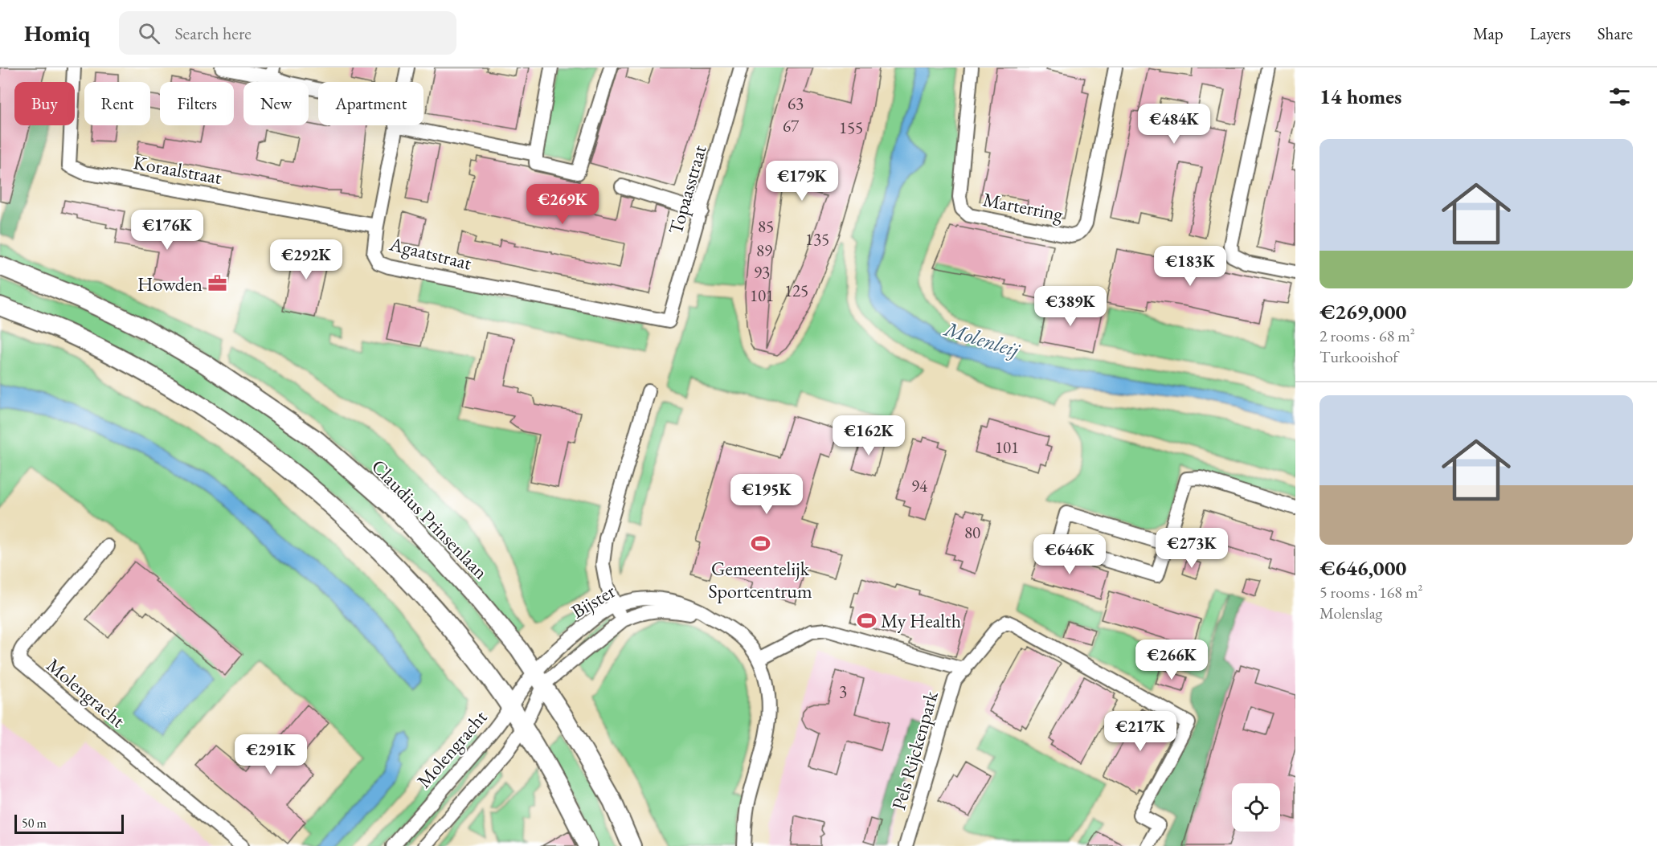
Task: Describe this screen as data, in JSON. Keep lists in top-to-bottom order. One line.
{"streets":{"main road":["Claudius Prinsenlaan"],"street":["Koraalstraat","Topaasstraat","Marterring","Agaatstraat","Bijster","Molengracht","Pels Rijckenpark"]},"crossings":[["Koraalstraat","Agaatstraat"],["Topaasstraat","Agaatstraat"],["Claudius Prinsenlaan","Bijster"],["Claudius Prinsenlaan","Molengracht"],["Bijster","Molengracht"]],"water":["Molenleij"],"places":{"office":["Howden"],"sports":["Gemeentelijk Sportcentrum","My Health"]},"house_numbers":["63","67","155","85","135","89","93","125","101","101","94","80","3"],"scale_bar":"50 m","page":{"header":"Homiq","search":"Search here","nav":["Map","Layers","Share"],"heading":"14 homes","chip":["Buy","Rent","Filters","New","Apartment"],"price":["€484K","€179K","€269K","€176K","€292K","€183K","€389K","€162K","€195K","€273K","€646K","€266K","€217K","€291K"],"list":[{"name":"€269,000","note":"2 rooms · 68 m² · Turkooishof"},{"name":"€646,000","note":"5 rooms · 168 m² · Molenslag"}],"scale":"50 m"}}
